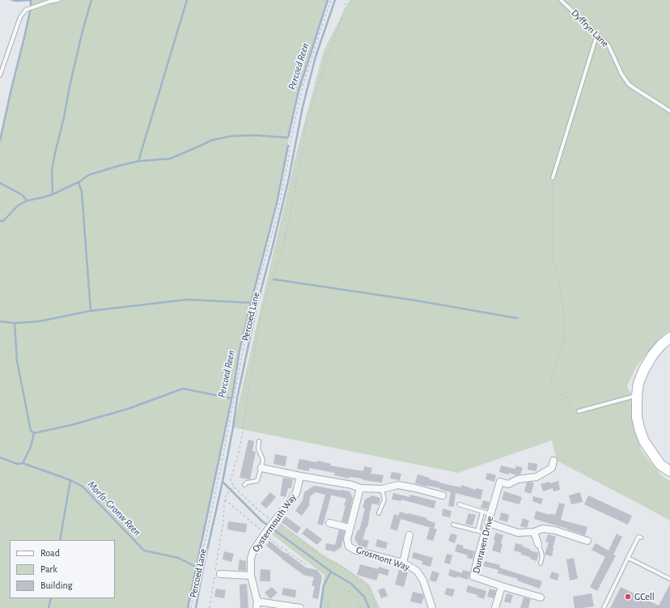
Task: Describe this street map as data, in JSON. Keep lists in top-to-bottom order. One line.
{"streets":{"street":["Oystermouth Way","Dunraven Drive","Grosmont Way"],"lane":["Dyffryn Lane"],"path":["Percoed Lane"]},"water":["Percoed Reen","Morfa-Gronw Reen"],"places":["GCell"],"legend":["Road","Park","Building"]}
